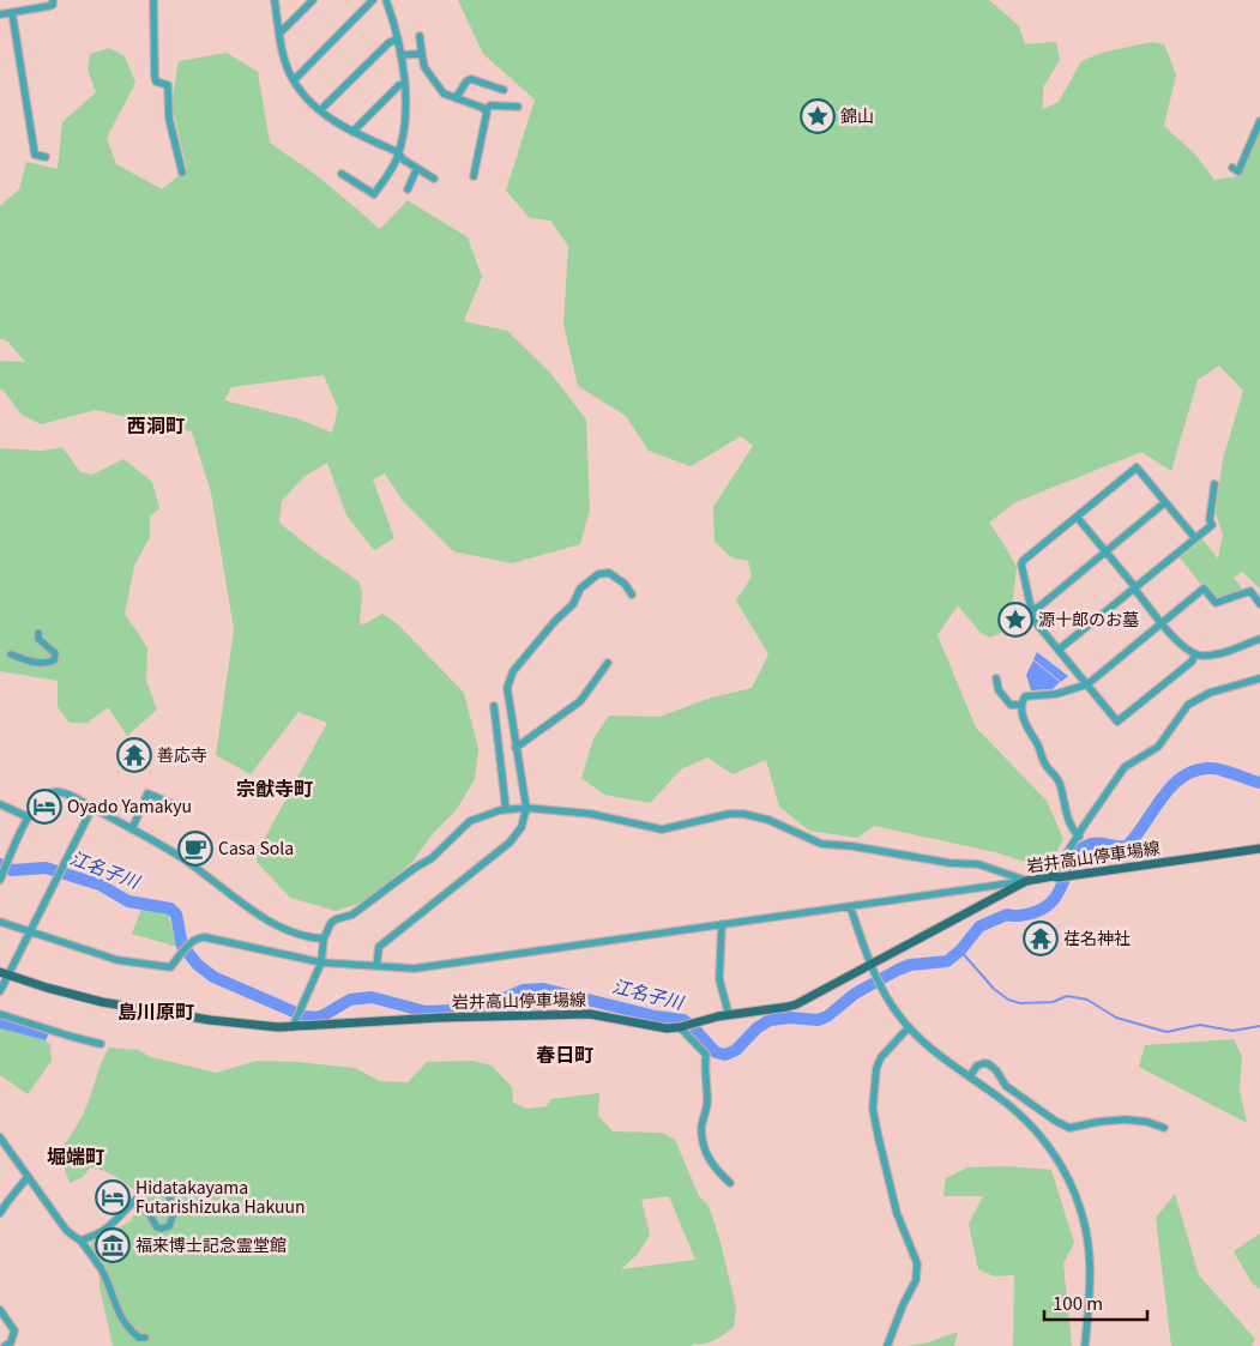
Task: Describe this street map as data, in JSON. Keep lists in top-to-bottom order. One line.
{"streets":{"main road":["岩井高山停車場線"]},"districts":["西洞町","宗猷寺町","島川原町","春日町","堀端町"],"water":["江名子川"],"places":{"place":["錦山","源十郎のお墓"],"temple":["善応寺","荏名神社"],"hotel":["Oyado Yamakyu","Hidatakayama Futarishizuka Hakuun"],"cafe":["Casa Sola"],"museum":["福来博士記念霊堂館"]},"scale_bar":"100 m"}
